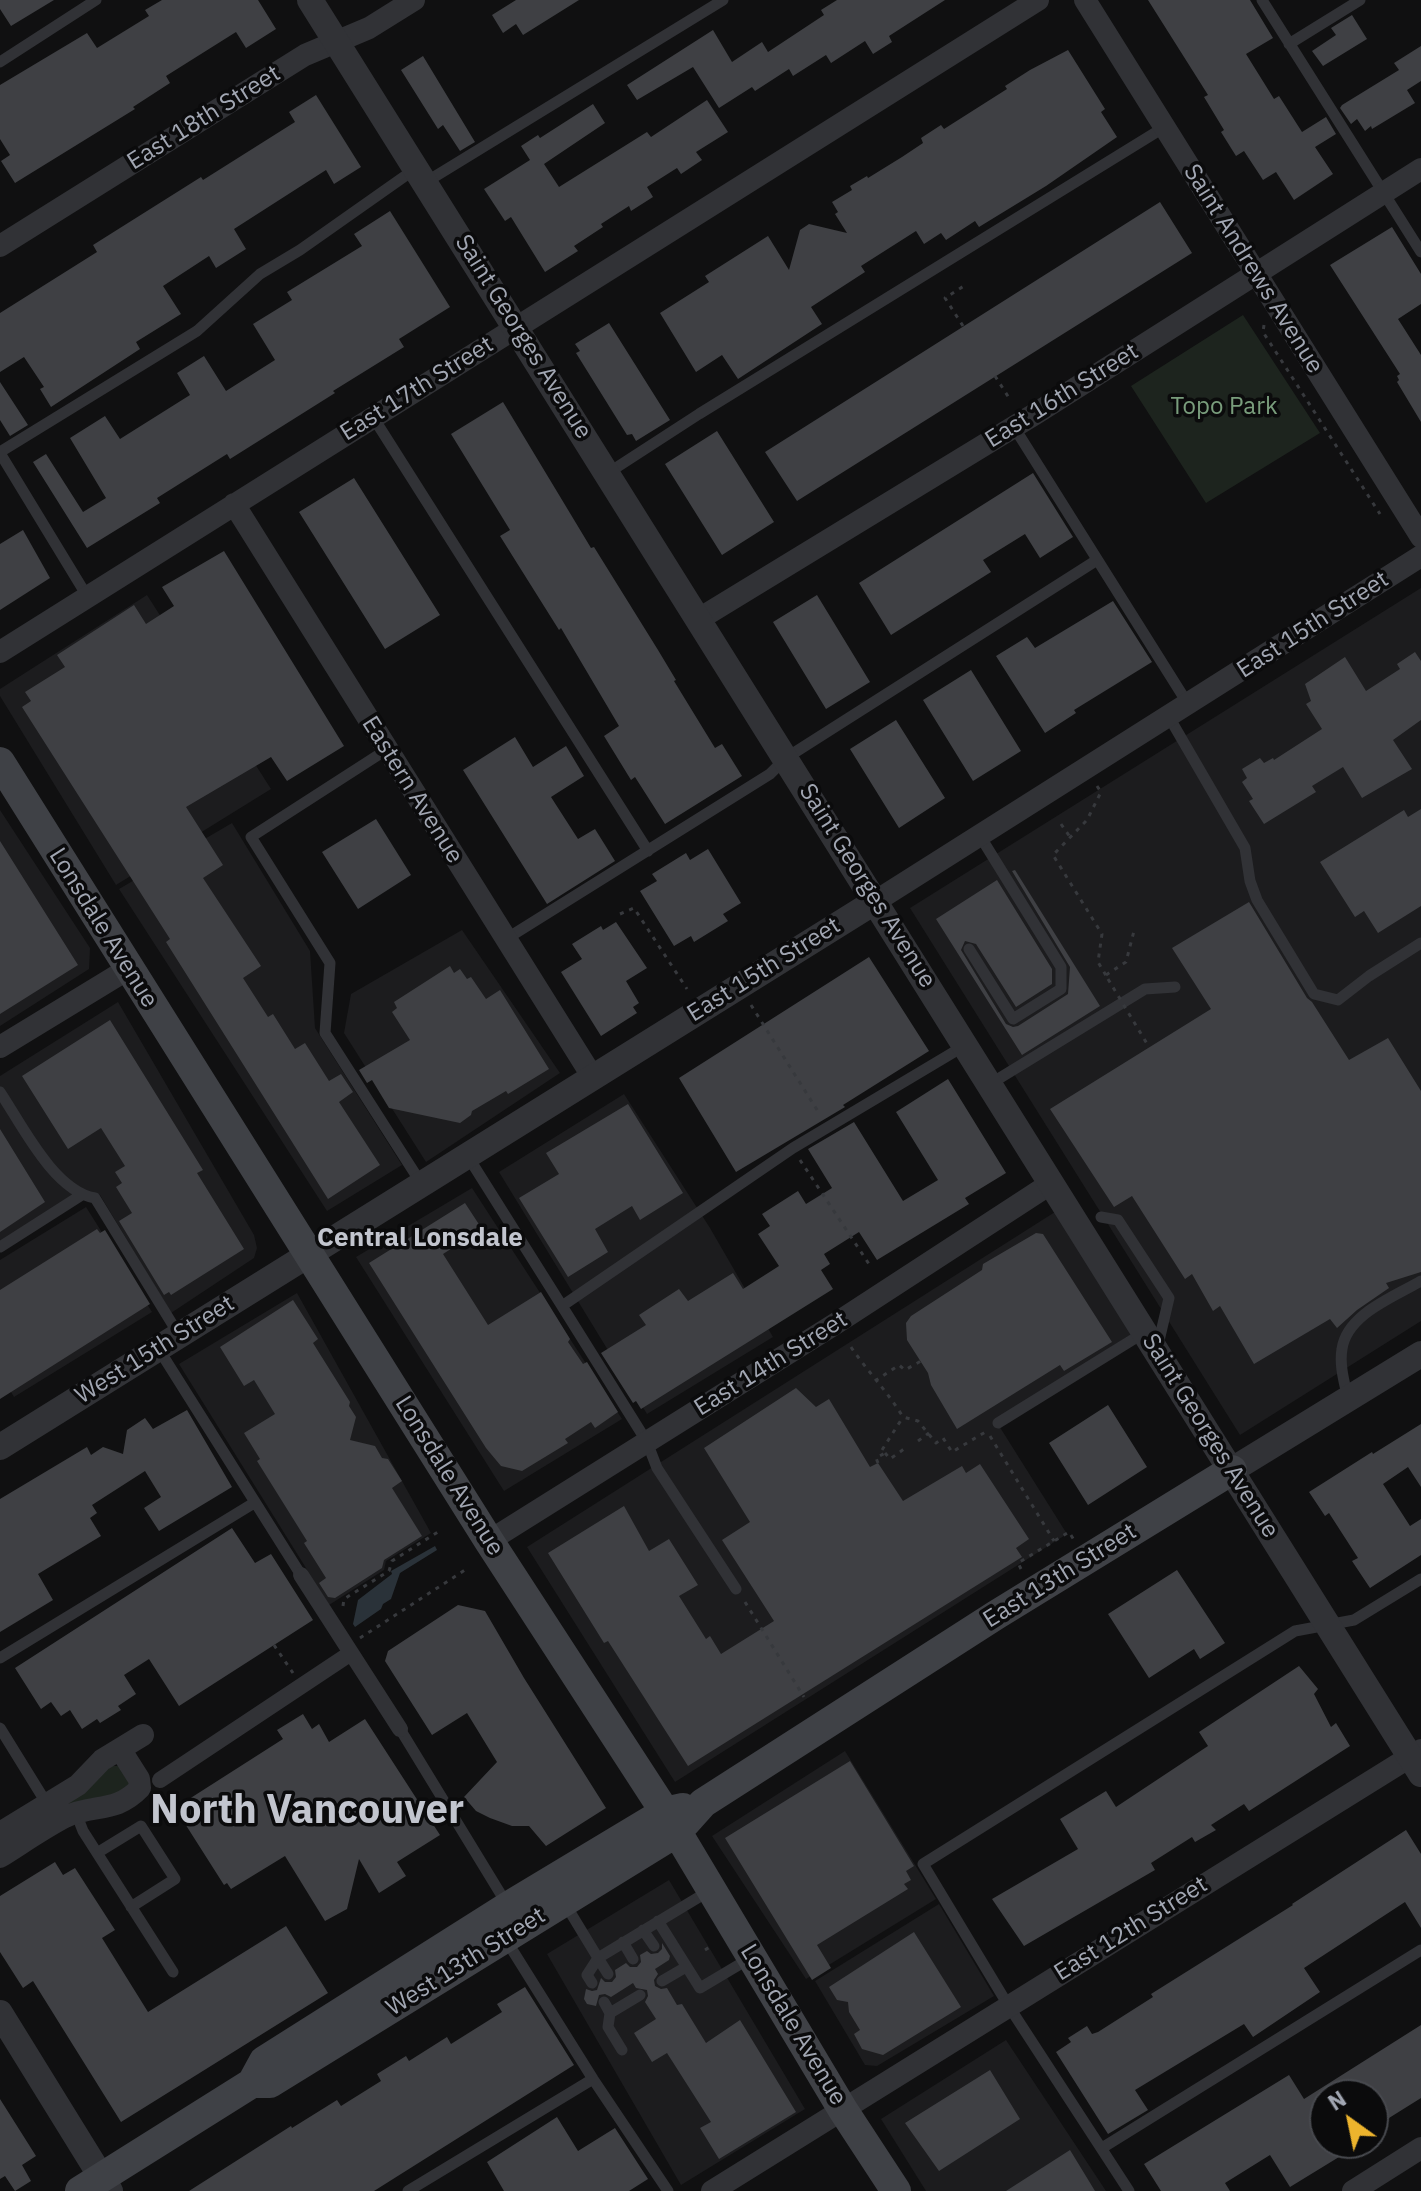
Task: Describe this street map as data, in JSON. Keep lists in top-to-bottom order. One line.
{"streets":{"main road":["Lonsdale Avenue","East 13th Street","West 13th Street"],"street":["East 18th Street","Saint Andrews Avenue","Saint Georges Avenue","East 17th Street","East 16th Street","East 15th Street","Eastern Avenue","West 15th Street","East 14th Street","East 12th Street"]},"crossings":[["East 18th Street","Saint Georges Avenue"],["Saint Andrews Avenue","East 16th Street"],["Saint Georges Avenue","East 17th Street"],["Saint Georges Avenue","East 16th Street"],["Saint Georges Avenue","East 15th Street"],["Saint Georges Avenue","East 14th Street"],["Saint Georges Avenue","East 13th Street"],["Saint Georges Avenue","East 12th Street"],["East 17th Street","Eastern Avenue"],["East 15th Street","Eastern Avenue"],["East 15th Street","Lonsdale Avenue"],["East 15th Street","West 15th Street"],["Lonsdale Avenue","West 15th Street"],["Lonsdale Avenue","East 14th Street"],["Lonsdale Avenue","East 13th Street"],["Lonsdale Avenue","East 12th Street"],["Lonsdale Avenue","West 13th Street"],["East 13th Street","West 13th Street"]],"districts":["Central Lonsdale","North Vancouver"],"parks":["Topo Park"],"north":"top left"}
